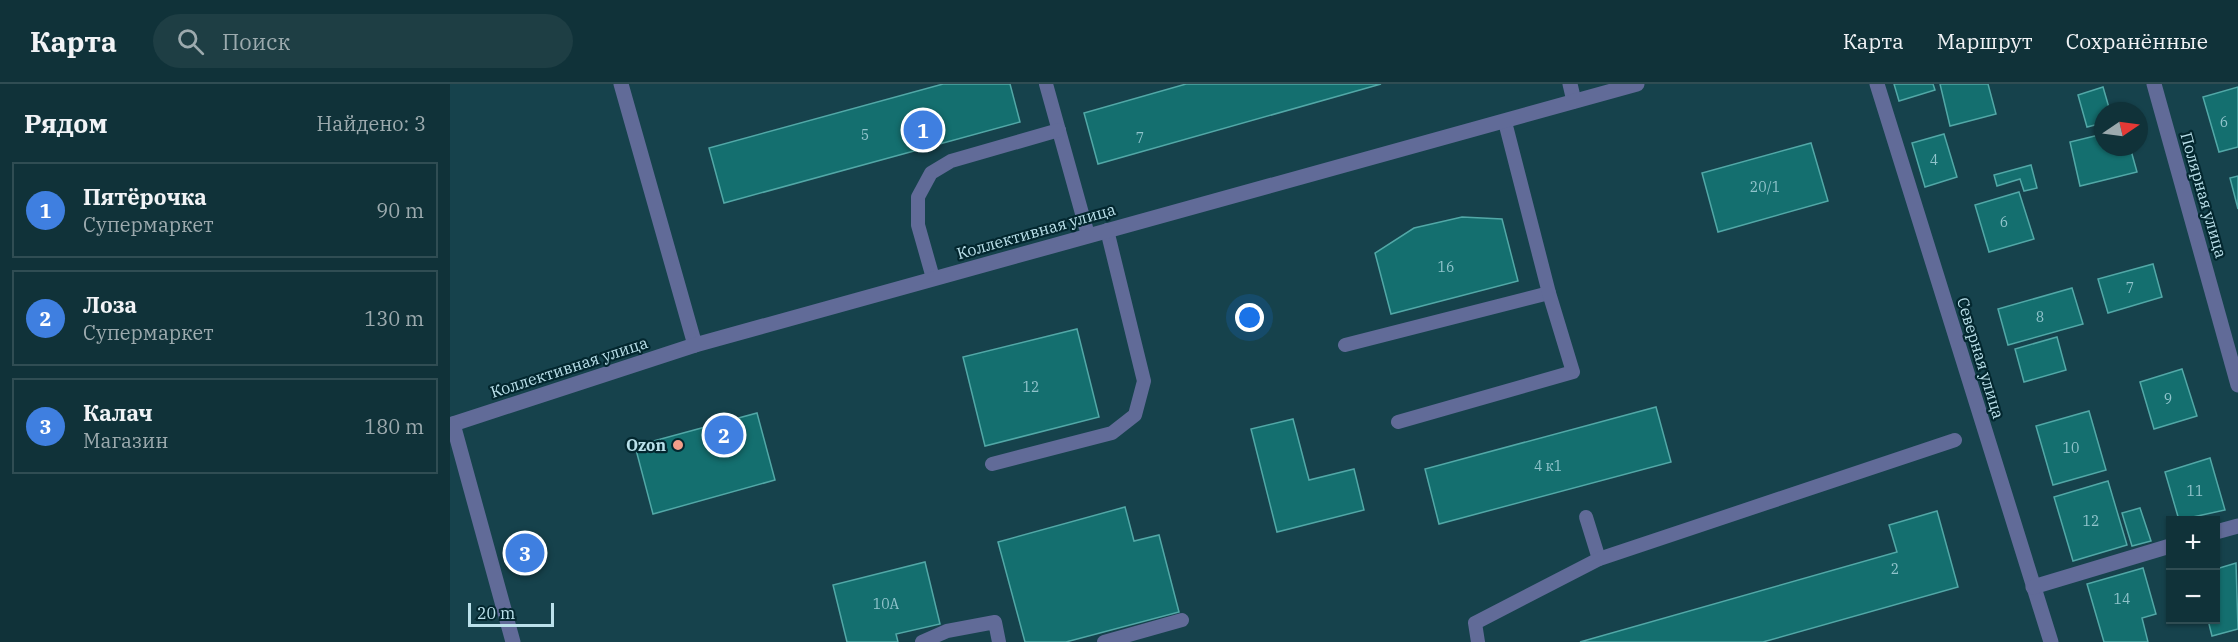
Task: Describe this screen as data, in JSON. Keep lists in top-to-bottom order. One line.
{"streets":{"street":["Полярная улица","Коллективная улица","Северная улица"]},"places":["Ozon"],"house_numbers":["6","5","7","4","20/1","6","16","7","8","12","9","10","4 к1","11","12","2","14","10А"],"scale_bar":"20 m","north":"right","page":{"header":"Карта","search":"Поиск","nav":["Карта","Маршрут","Сохранённые"],"heading":["Рядом","Найдено: 3"],"pins":["1","2","3"],"list":[{"mark":"1","name":"Пятёрочка","note":"Супермаркет","value":"90 m"},{"mark":"2","name":"Лоза","note":"Супермаркет","value":"130 m"},{"mark":"3","name":"Калач","note":"Магазин","value":"180 m"}],"map_buttons":["+","−"],"scale":"20 m"}}
